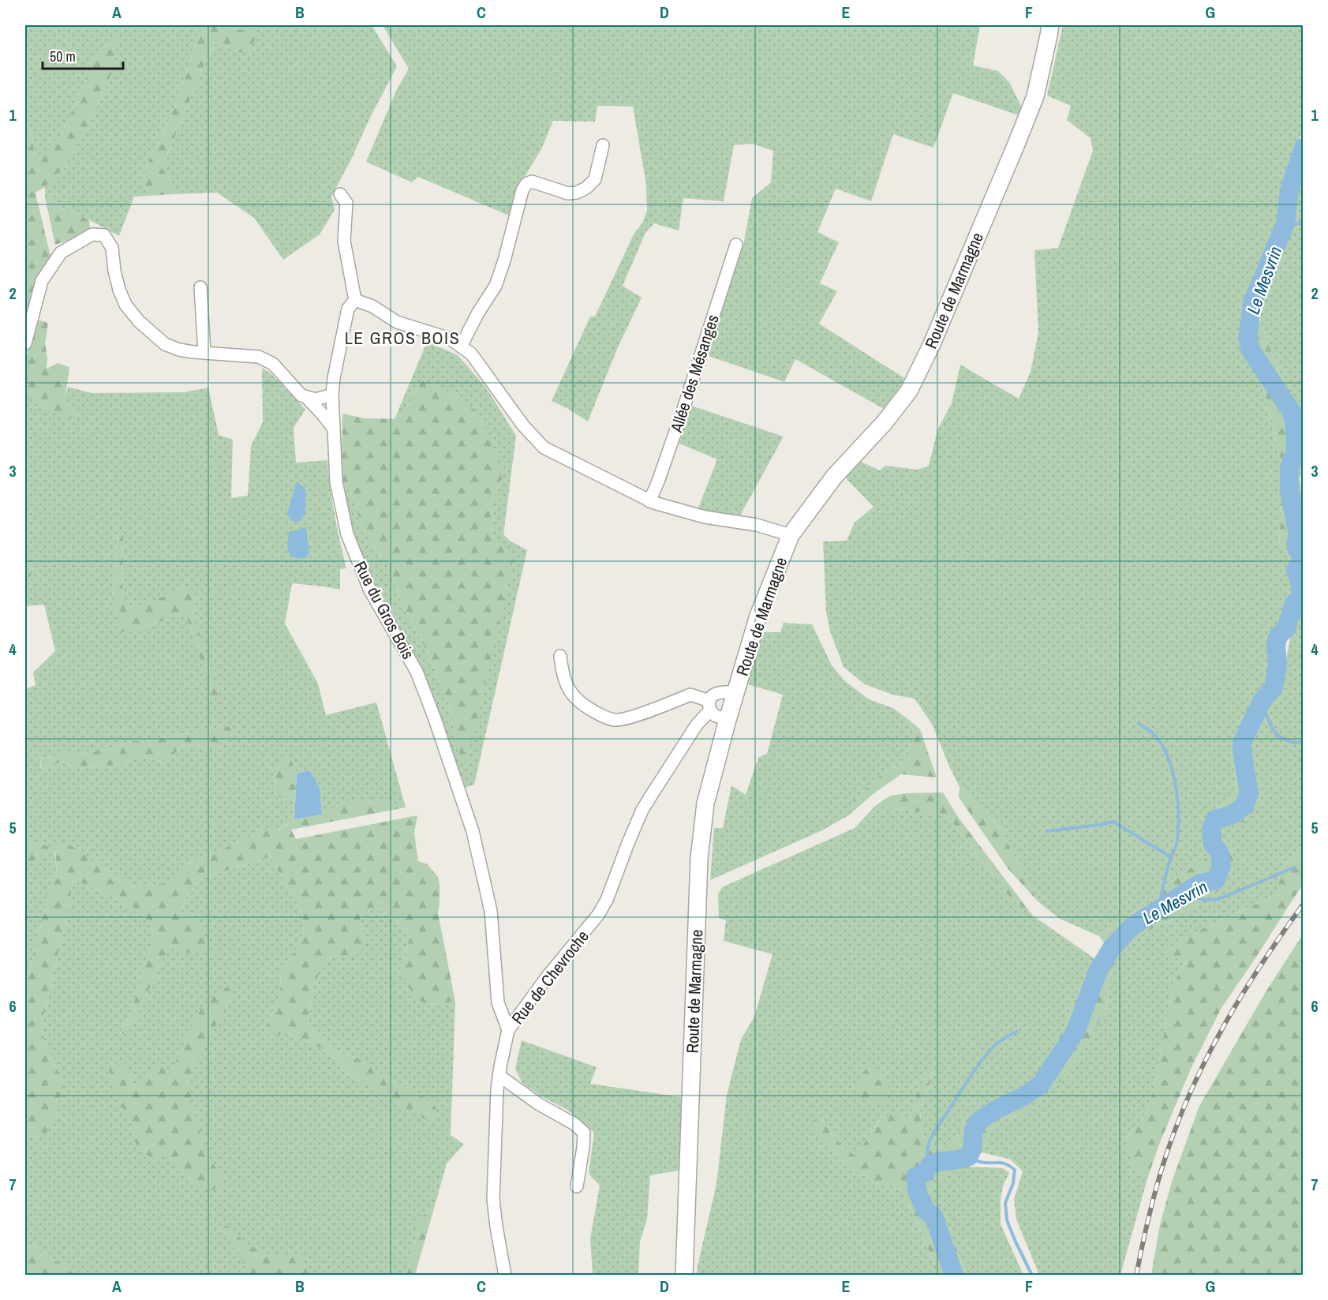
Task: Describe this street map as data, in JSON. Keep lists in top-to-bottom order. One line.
{"streets":{"main road":["Route de Marmagne"],"street":["Allée des Mésanges","Rue du Gros Bois","Rue de Chevroche"]},"crossings":[["Rue du Gros Bois","Rue de Chevroche"]],"districts":["LE GROS BOIS"],"water":["Le Mesvrin"],"scale_bar":"50 m","grid":{"columns":["A","B","C","D","E","F","G"],"rows":["1","2","3","4","5","6","7"]}}
